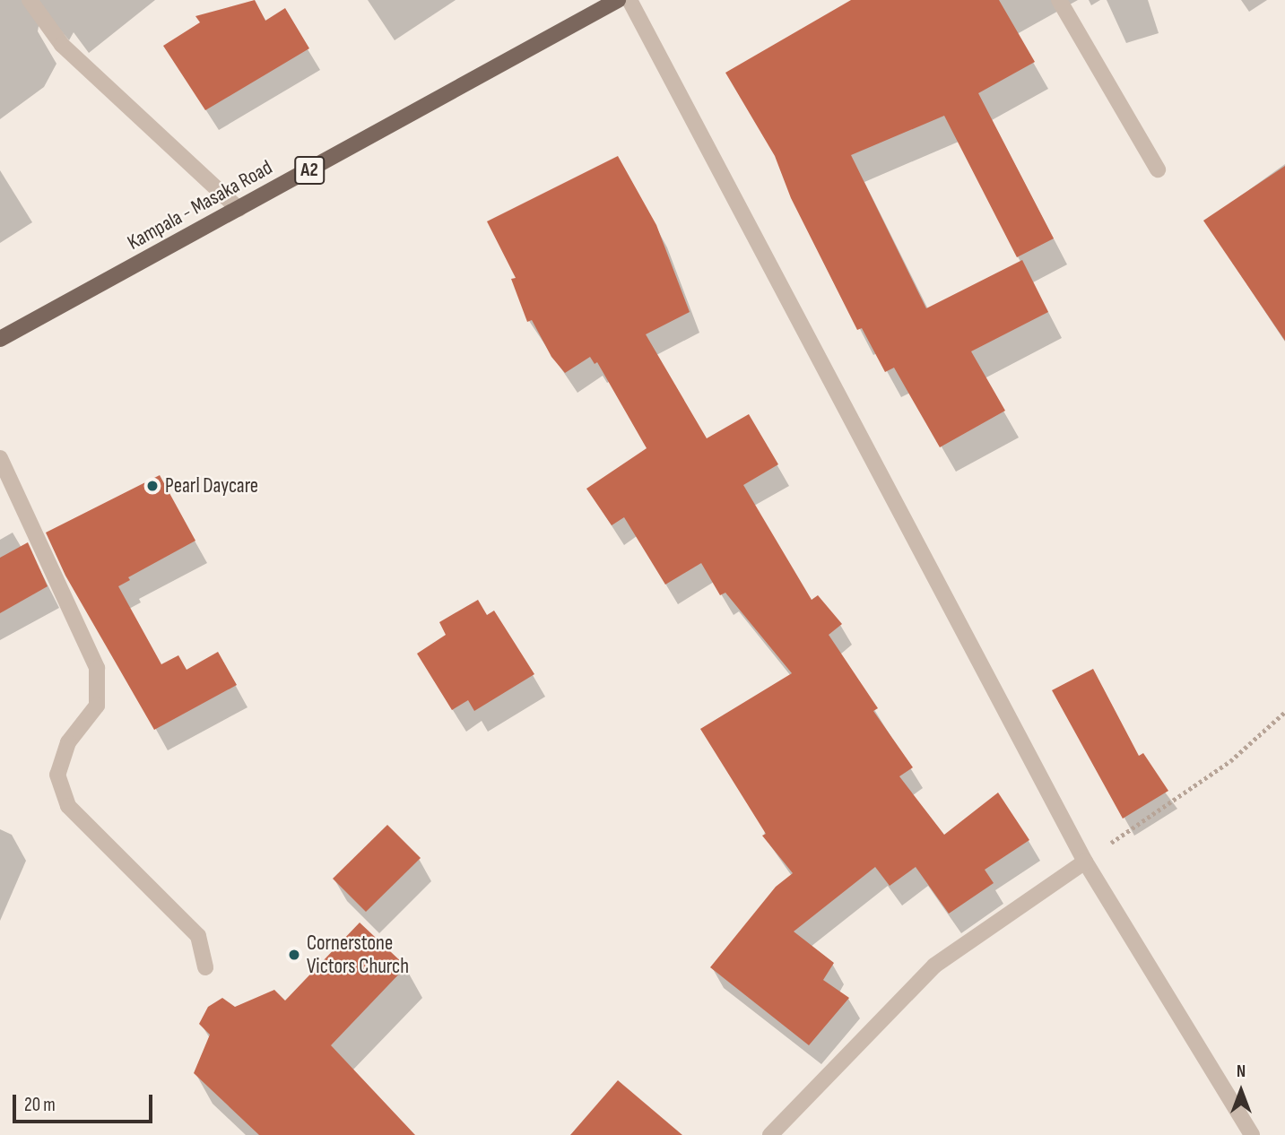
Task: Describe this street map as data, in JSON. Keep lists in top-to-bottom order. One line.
{"streets":{"main road":["A2","Kampala - Masaka Road"]},"places":["Pearl Daycare","Cornerstone Victors Church"],"scale_bar":"20 m","north":"top"}
